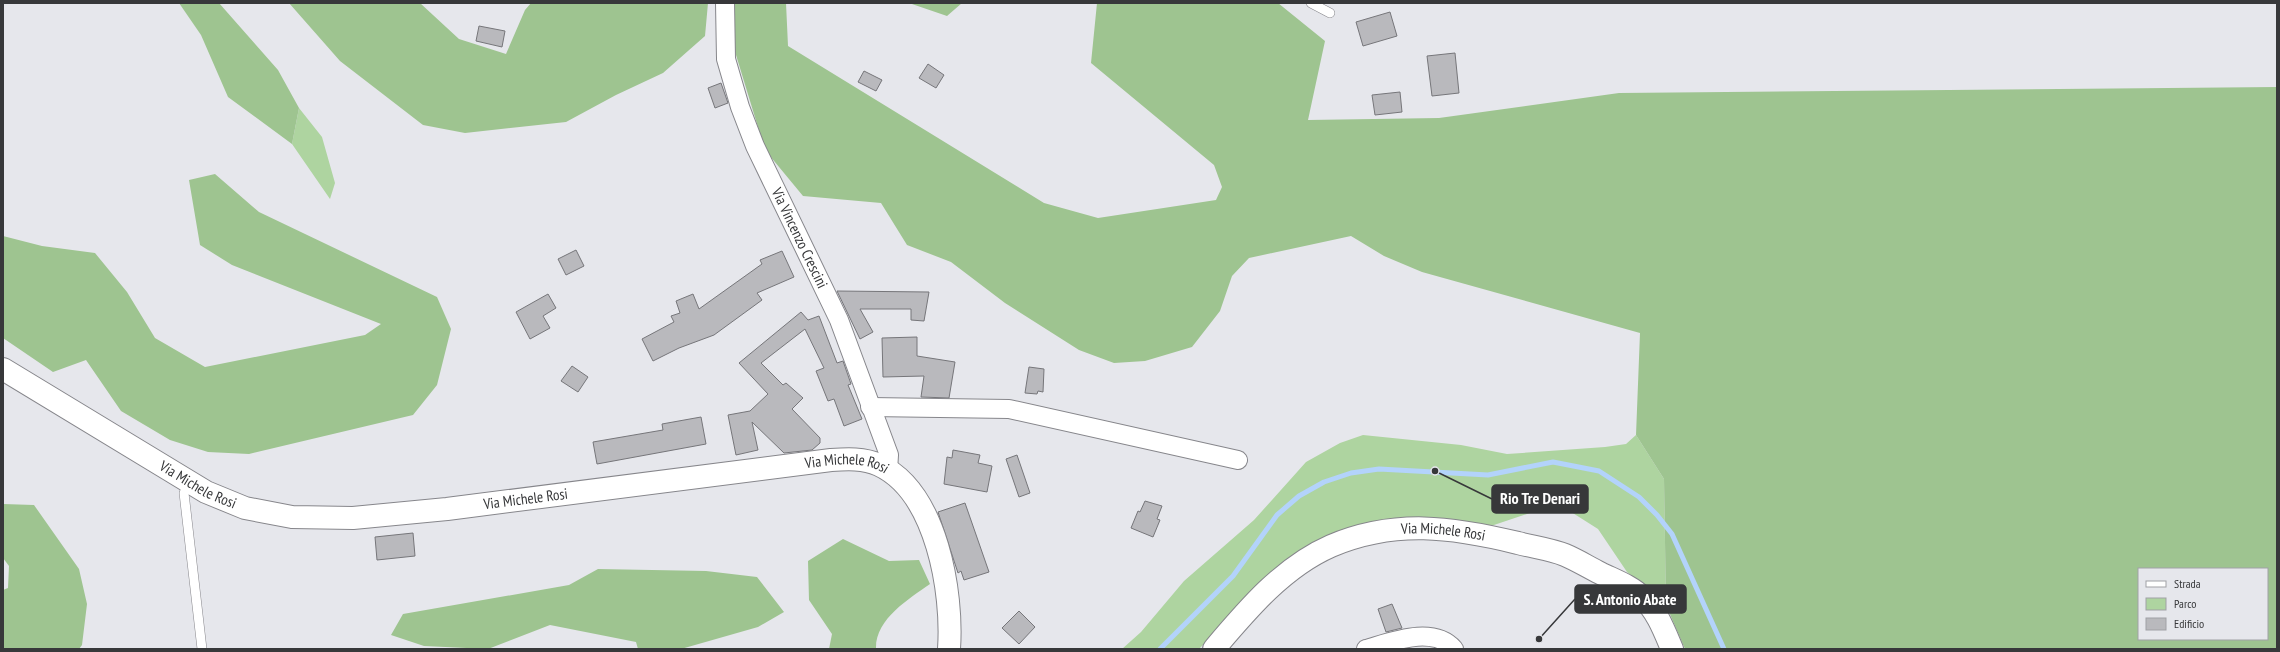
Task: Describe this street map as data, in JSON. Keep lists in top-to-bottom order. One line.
{"streets":{"street":["Via Vincenzo Crescini","Via Michele Rosi"]},"crossings":[["Via Vincenzo Crescini","Via Michele Rosi"]],"places":["Rio Tre Denari","S. Antonio Abate"],"legend":["Strada","Parco","Edificio"]}
